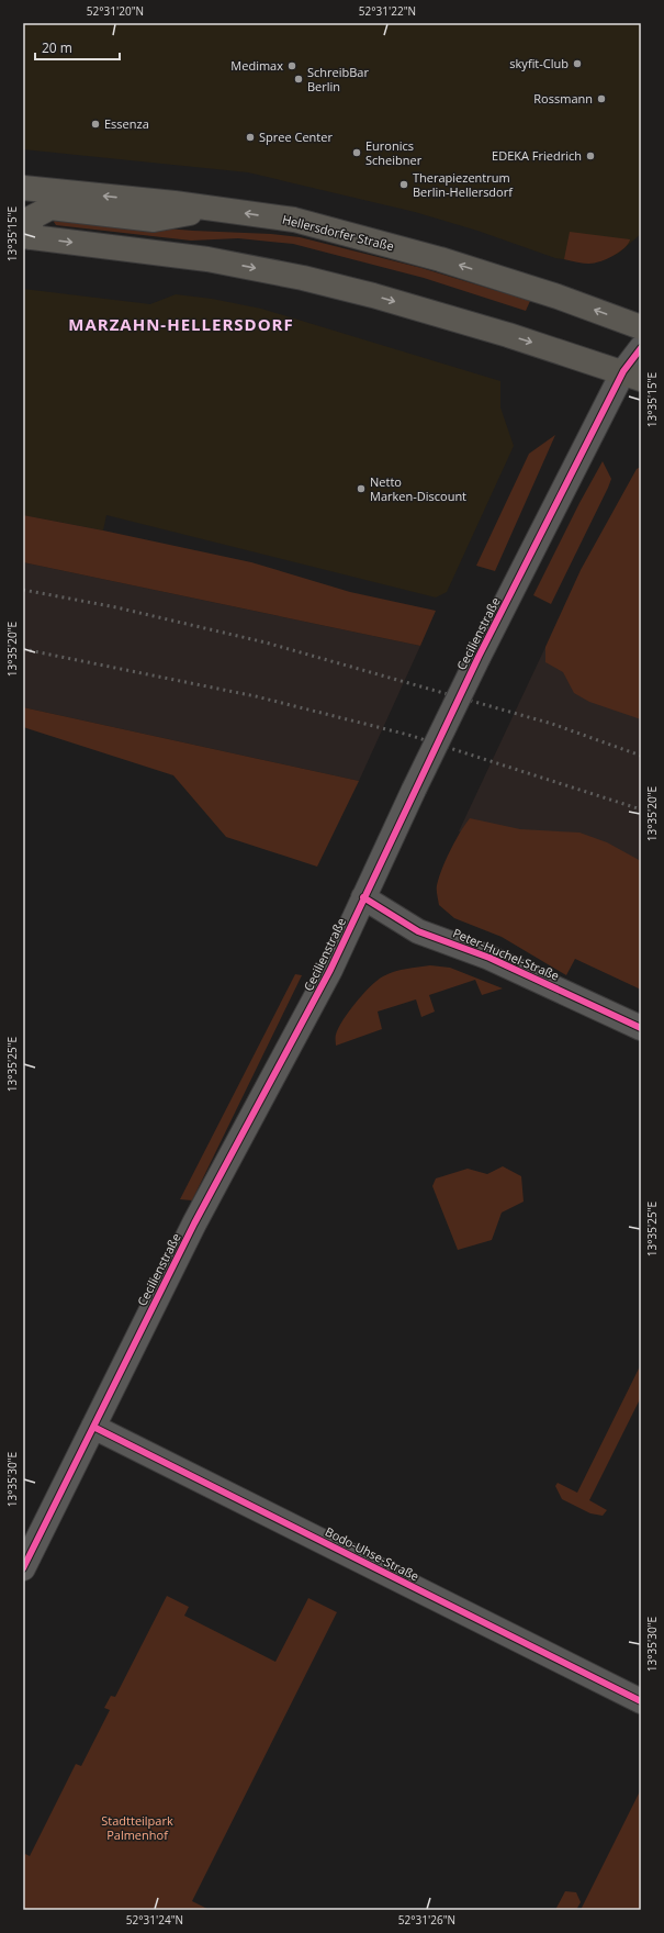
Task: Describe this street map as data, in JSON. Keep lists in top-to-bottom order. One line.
{"streets":{"main road":["Hellersdorfer Straße"],"street":["Cecilienstraße","Peter-Huchel-Straße","Bodo-Uhse-Straße"]},"crossings":[["Cecilienstraße","Peter-Huchel-Straße"],["Cecilienstraße","Bodo-Uhse-Straße"]],"districts":["MARZAHN-HELLERSDORF"],"parks":["Stadtteilpark Palmenhof"],"places":["skyfit-Club","Medimax","SchreibBar Berlin","Rossmann","Essenza","Spree Center","Euronics Scheibner","EDEKA Friedrich","Therapiezentrum Berlin-Hellersdorf","Netto Marken-Discount"],"scale_bar":"20 m","coordinates":["52°31'20\"N","52°31'22\"N","13°35'15\"E","13°35'20\"E","13°35'25\"E","13°35'30\"E","52°31'24\"N","52°31'26\"N"]}
